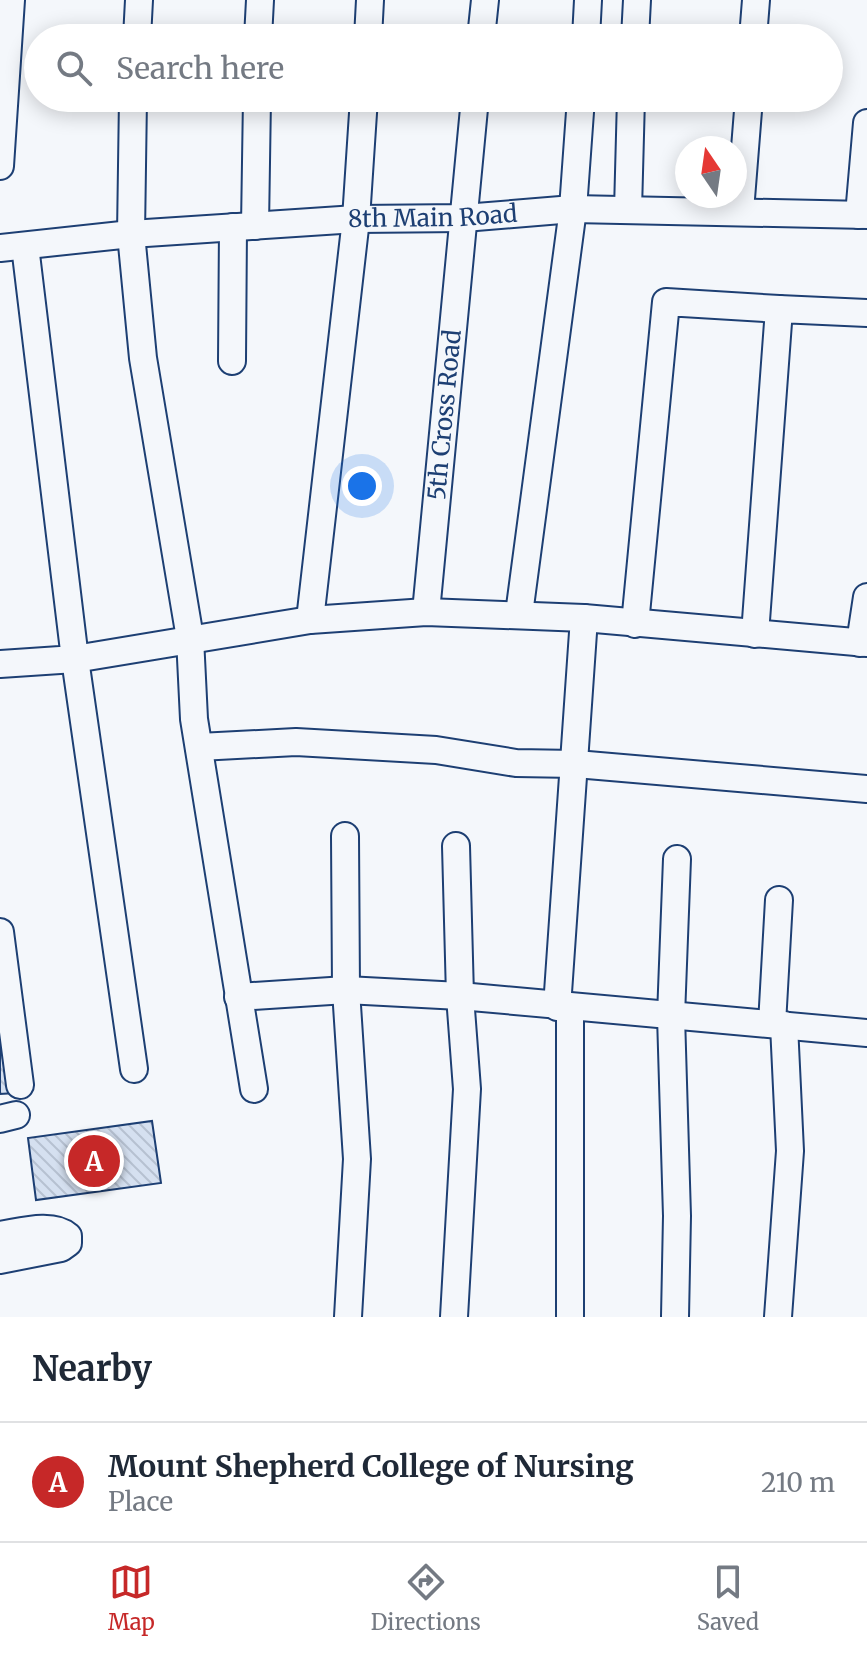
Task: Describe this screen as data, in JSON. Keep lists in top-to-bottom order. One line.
{"streets":{"street":["8th Main Road","5th Cross Road"]},"crossings":[["8th Main Road","5th Cross Road"]],"north":"top","page":{"search":"Search here","pins":"A","heading":"Nearby","list":[{"mark":"A","name":"Mount Shepherd College of Nursing","note":"Place","value":"210 m"}],"nav":["Map","Directions","Saved"]}}
